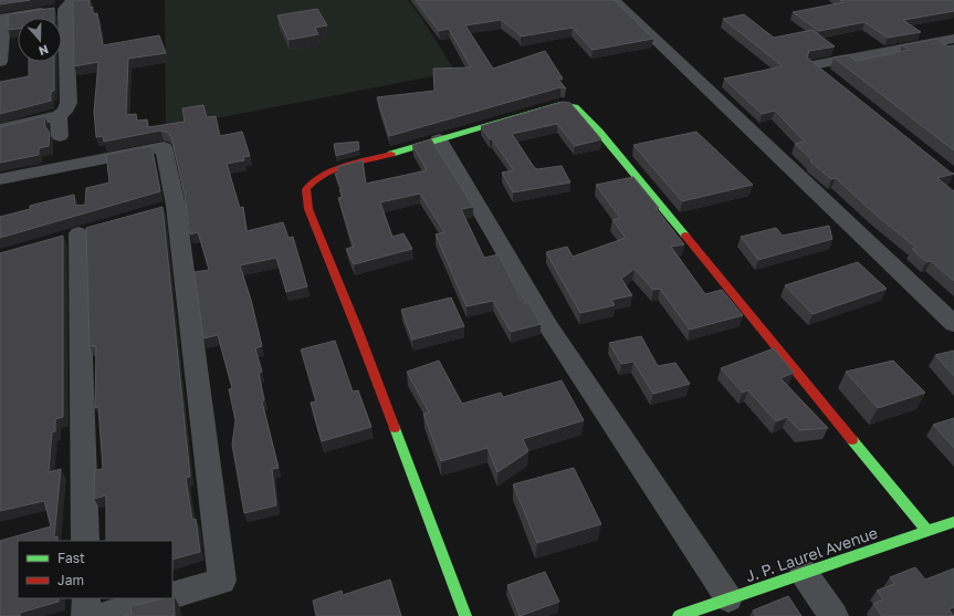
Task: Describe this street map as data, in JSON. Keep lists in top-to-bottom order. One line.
{"streets":{"street":["J. P. Laurel Avenue"]},"legend":["Fast","Jam"],"north":"bottom"}
